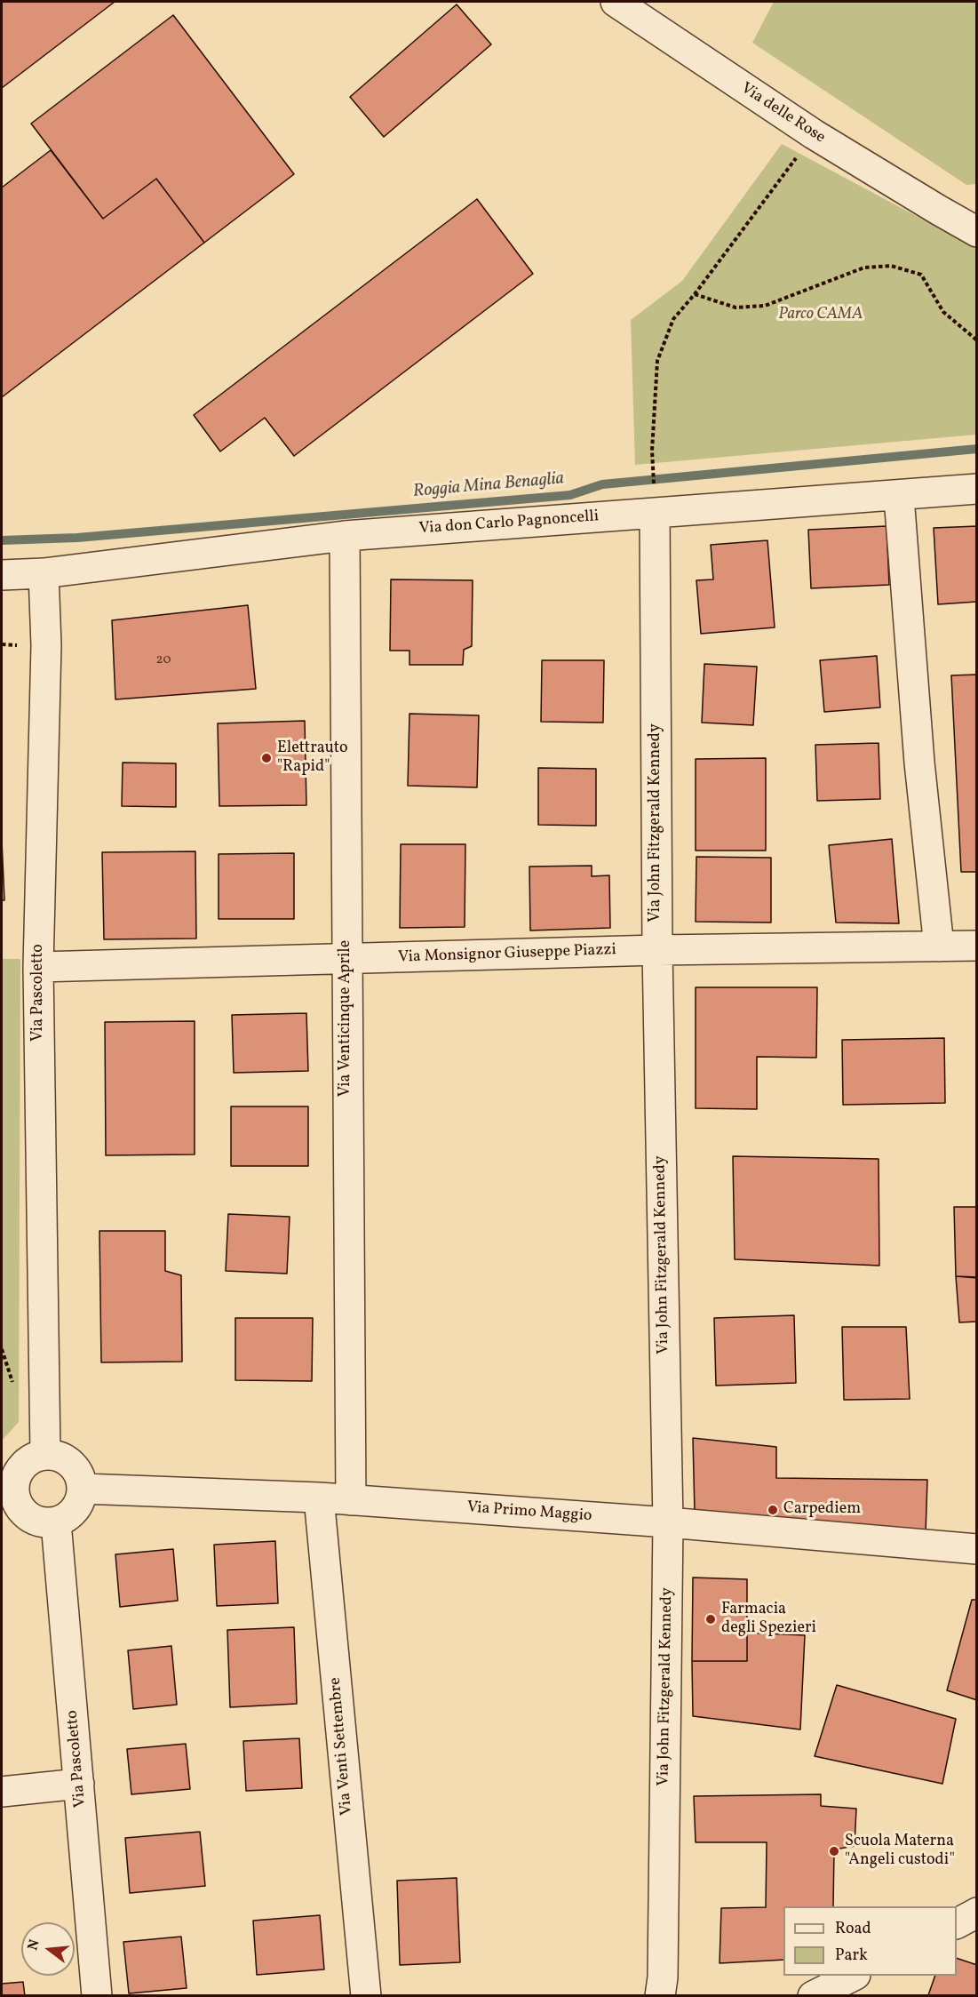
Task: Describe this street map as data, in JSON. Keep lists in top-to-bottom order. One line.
{"streets":{"street":["Via delle Rose","Via don Carlo Pagnoncelli","Via John Fitzgerald Kennedy","Via Monsignor Giuseppe Piazzi","Via Pascoletto","Via Venticinque Aprile","Via Primo Maggio","Via Venti Settembre"]},"crossings":[["Via don Carlo Pagnoncelli","Via John Fitzgerald Kennedy"],["Via don Carlo Pagnoncelli","Via Pascoletto"],["Via don Carlo Pagnoncelli","Via Venticinque Aprile"],["Via John Fitzgerald Kennedy","Via Monsignor Giuseppe Piazzi"],["Via John Fitzgerald Kennedy","Via Primo Maggio"],["Via Monsignor Giuseppe Piazzi","Via Pascoletto"],["Via Monsignor Giuseppe Piazzi","Via Venticinque Aprile"],["Via Pascoletto","Via Primo Maggio"],["Via Venticinque Aprile","Via Primo Maggio"],["Via Primo Maggio","Via Venti Settembre"]],"water":["Roggia Mina Benaglia"],"parks":["Parco CAMA"],"places":["Elettrauto \"Rapid\"","Carpediem","Farmacia degli Spezieri","Scuola Materna \"Angeli custodi\""],"house_numbers":["20"],"legend":["Road","Park"],"north":"left"}
